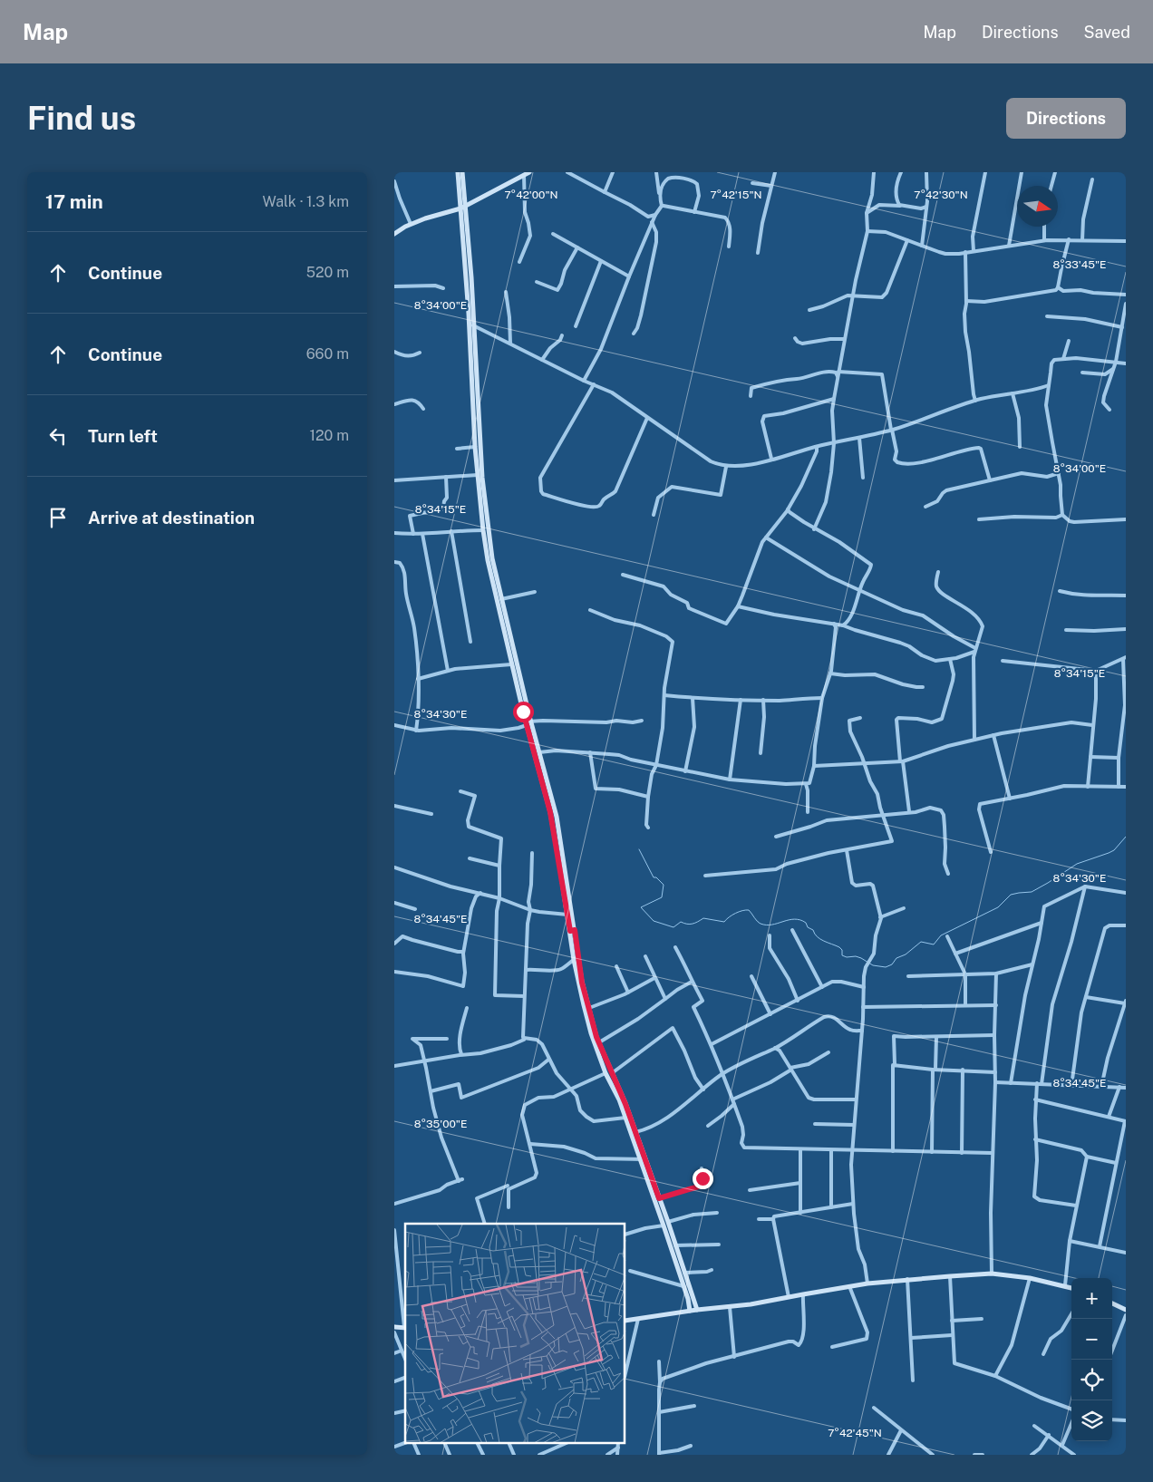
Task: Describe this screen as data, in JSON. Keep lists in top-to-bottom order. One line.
{"north":"right","page":{"header":"Map","nav":["Map","Directions","Saved"],"buttons":"Directions","title":"Find us","heading":["17 min","Walk · 1.3 km"],"list":[["Continue","520 m"],["Continue","660 m"],["Turn left","120 m"],"Arrive at destination"],"map_buttons":["+","−"]},"coordinates":["7°42'00\"N","7°42'15\"N","7°42'30\"N","8°33'45\"E","8°34'00\"E","8°34'15\"E","8°34'30\"E","8°34'45\"E","8°35'00\"E","7°42'45\"N"]}
